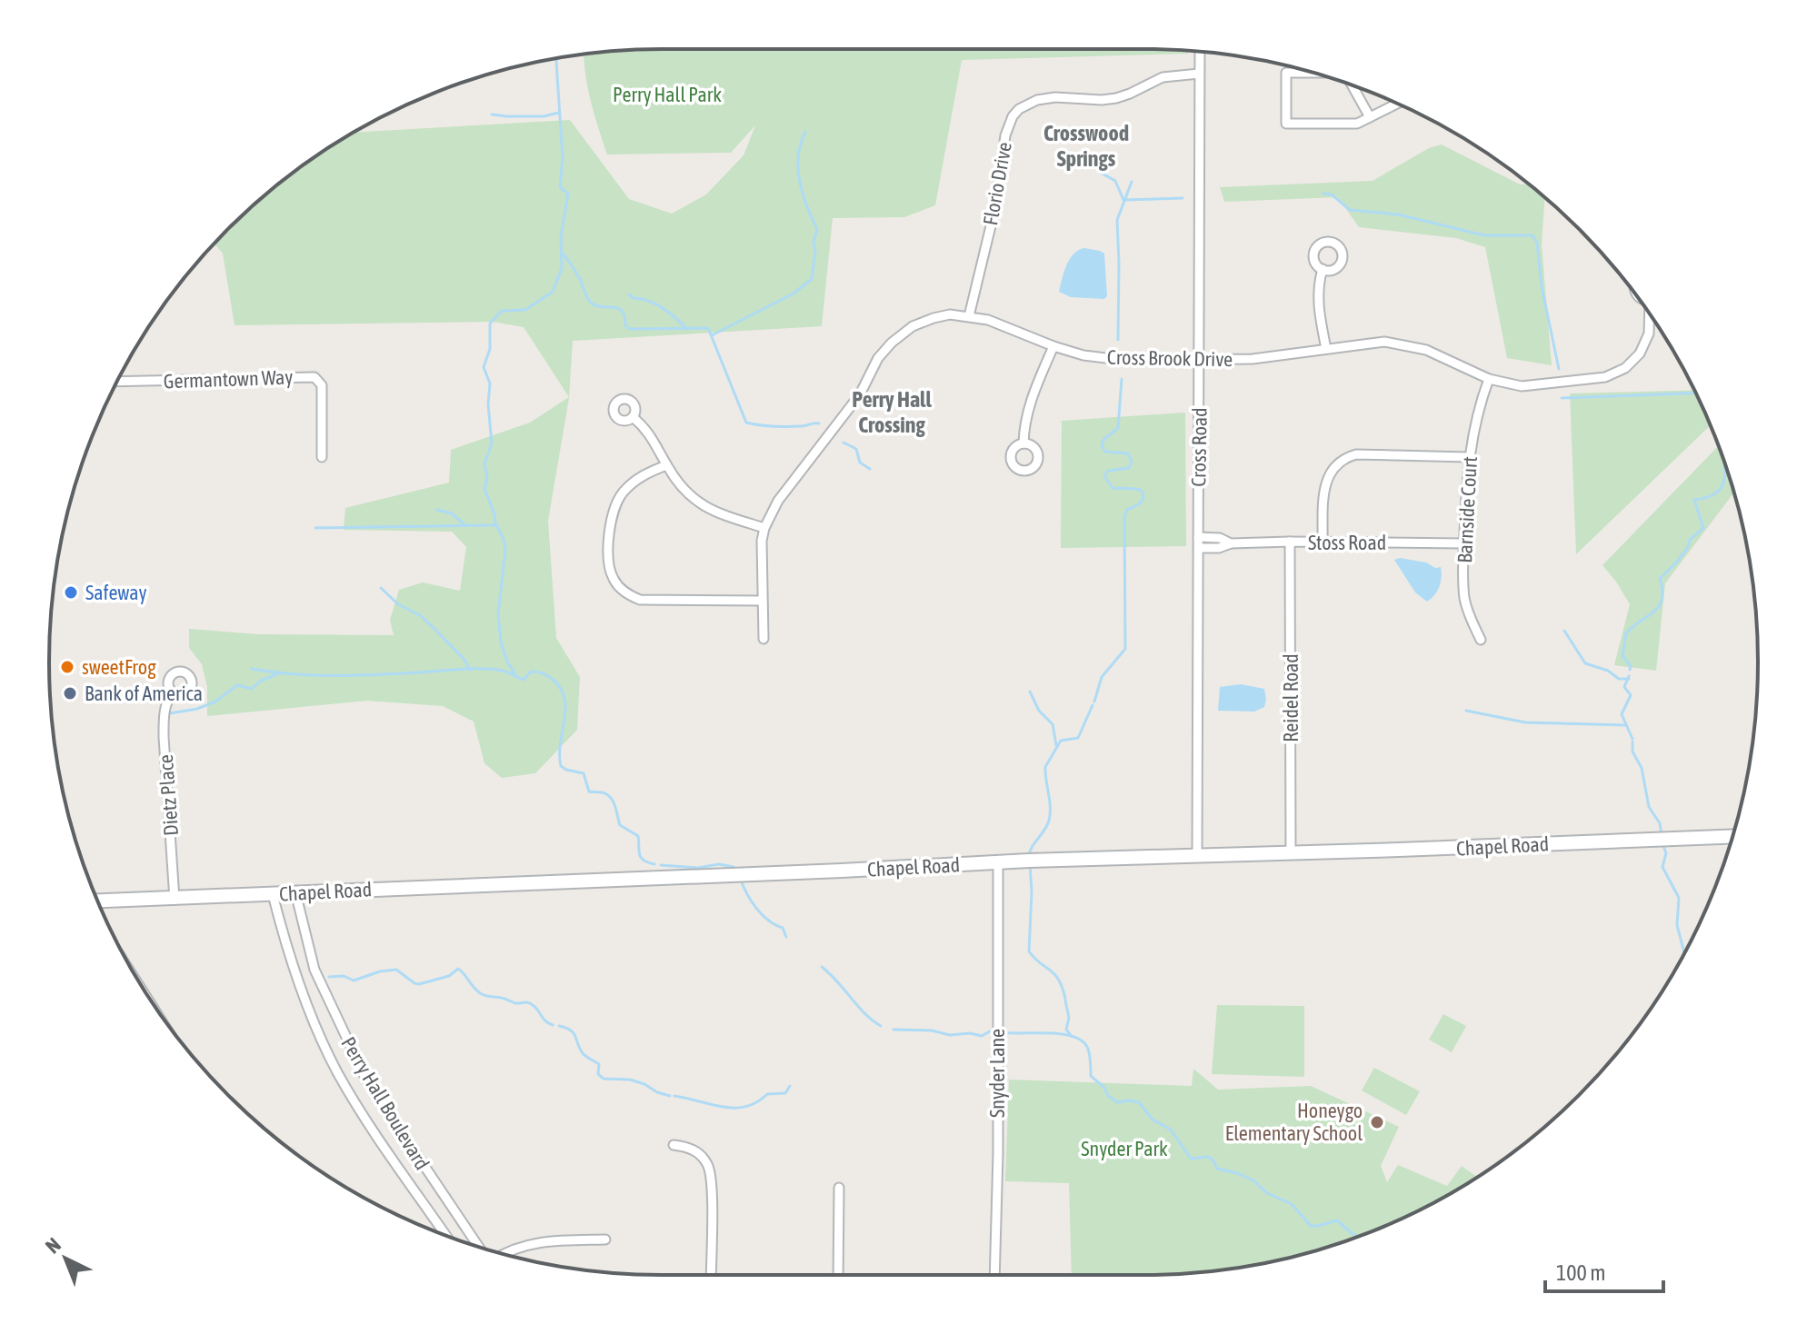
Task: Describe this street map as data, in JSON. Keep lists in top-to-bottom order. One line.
{"streets":{"street":["Florio Drive","Cross Brook Drive","Germantown Way","Cross Road","Barnside Court","Stoss Road","Reidel Road","Dietz Place","Chapel Road","Snyder Lane","Perry Hall Boulevard"]},"crossings":[["Florio Drive","Cross Brook Drive"],["Florio Drive","Cross Road"],["Cross Brook Drive","Cross Road"],["Cross Brook Drive","Barnside Court"],["Cross Road","Stoss Road"],["Cross Road","Chapel Road"],["Barnside Court","Stoss Road"],["Stoss Road","Reidel Road"],["Reidel Road","Chapel Road"],["Dietz Place","Chapel Road"],["Chapel Road","Snyder Lane"],["Chapel Road","Perry Hall Boulevard"]],"districts":["Crosswood Springs","Perry Hall Crossing"],"parks":["Perry Hall Park","Snyder Park"],"places":["Safeway","sweetFrog","Bank of America","Honeygo Elementary School"],"scale_bar":"100 m","north":"top left"}
